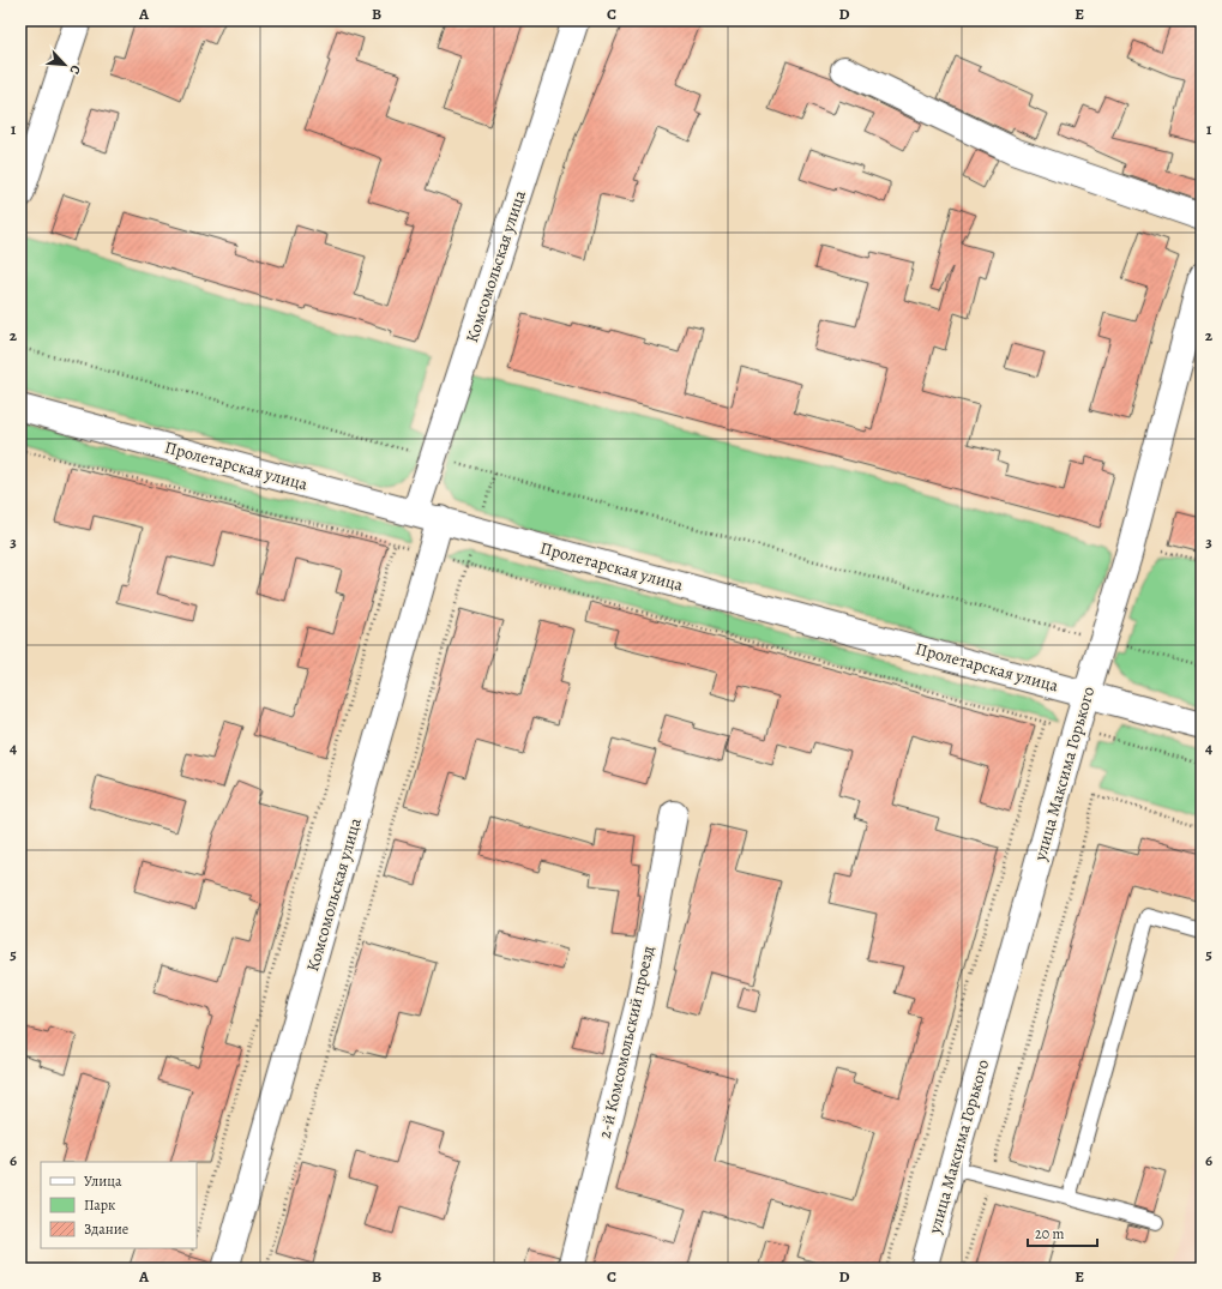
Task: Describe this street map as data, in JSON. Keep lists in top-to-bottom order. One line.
{"streets":{"street":["Комсомольская улица","Пролетарская улица","улица Максима Горького","2-й Комсомольский проезд"]},"crossings":[["Комсомольская улица","Пролетарская улица"],["Пролетарская улица","улица Максима Горького"]],"legend":["Улица","Парк","Здание"],"scale_bar":"20 m","north":"bottom right","grid":{"columns":["A","B","C","D","E"],"rows":["1","2","3","4","5","6"]}}
